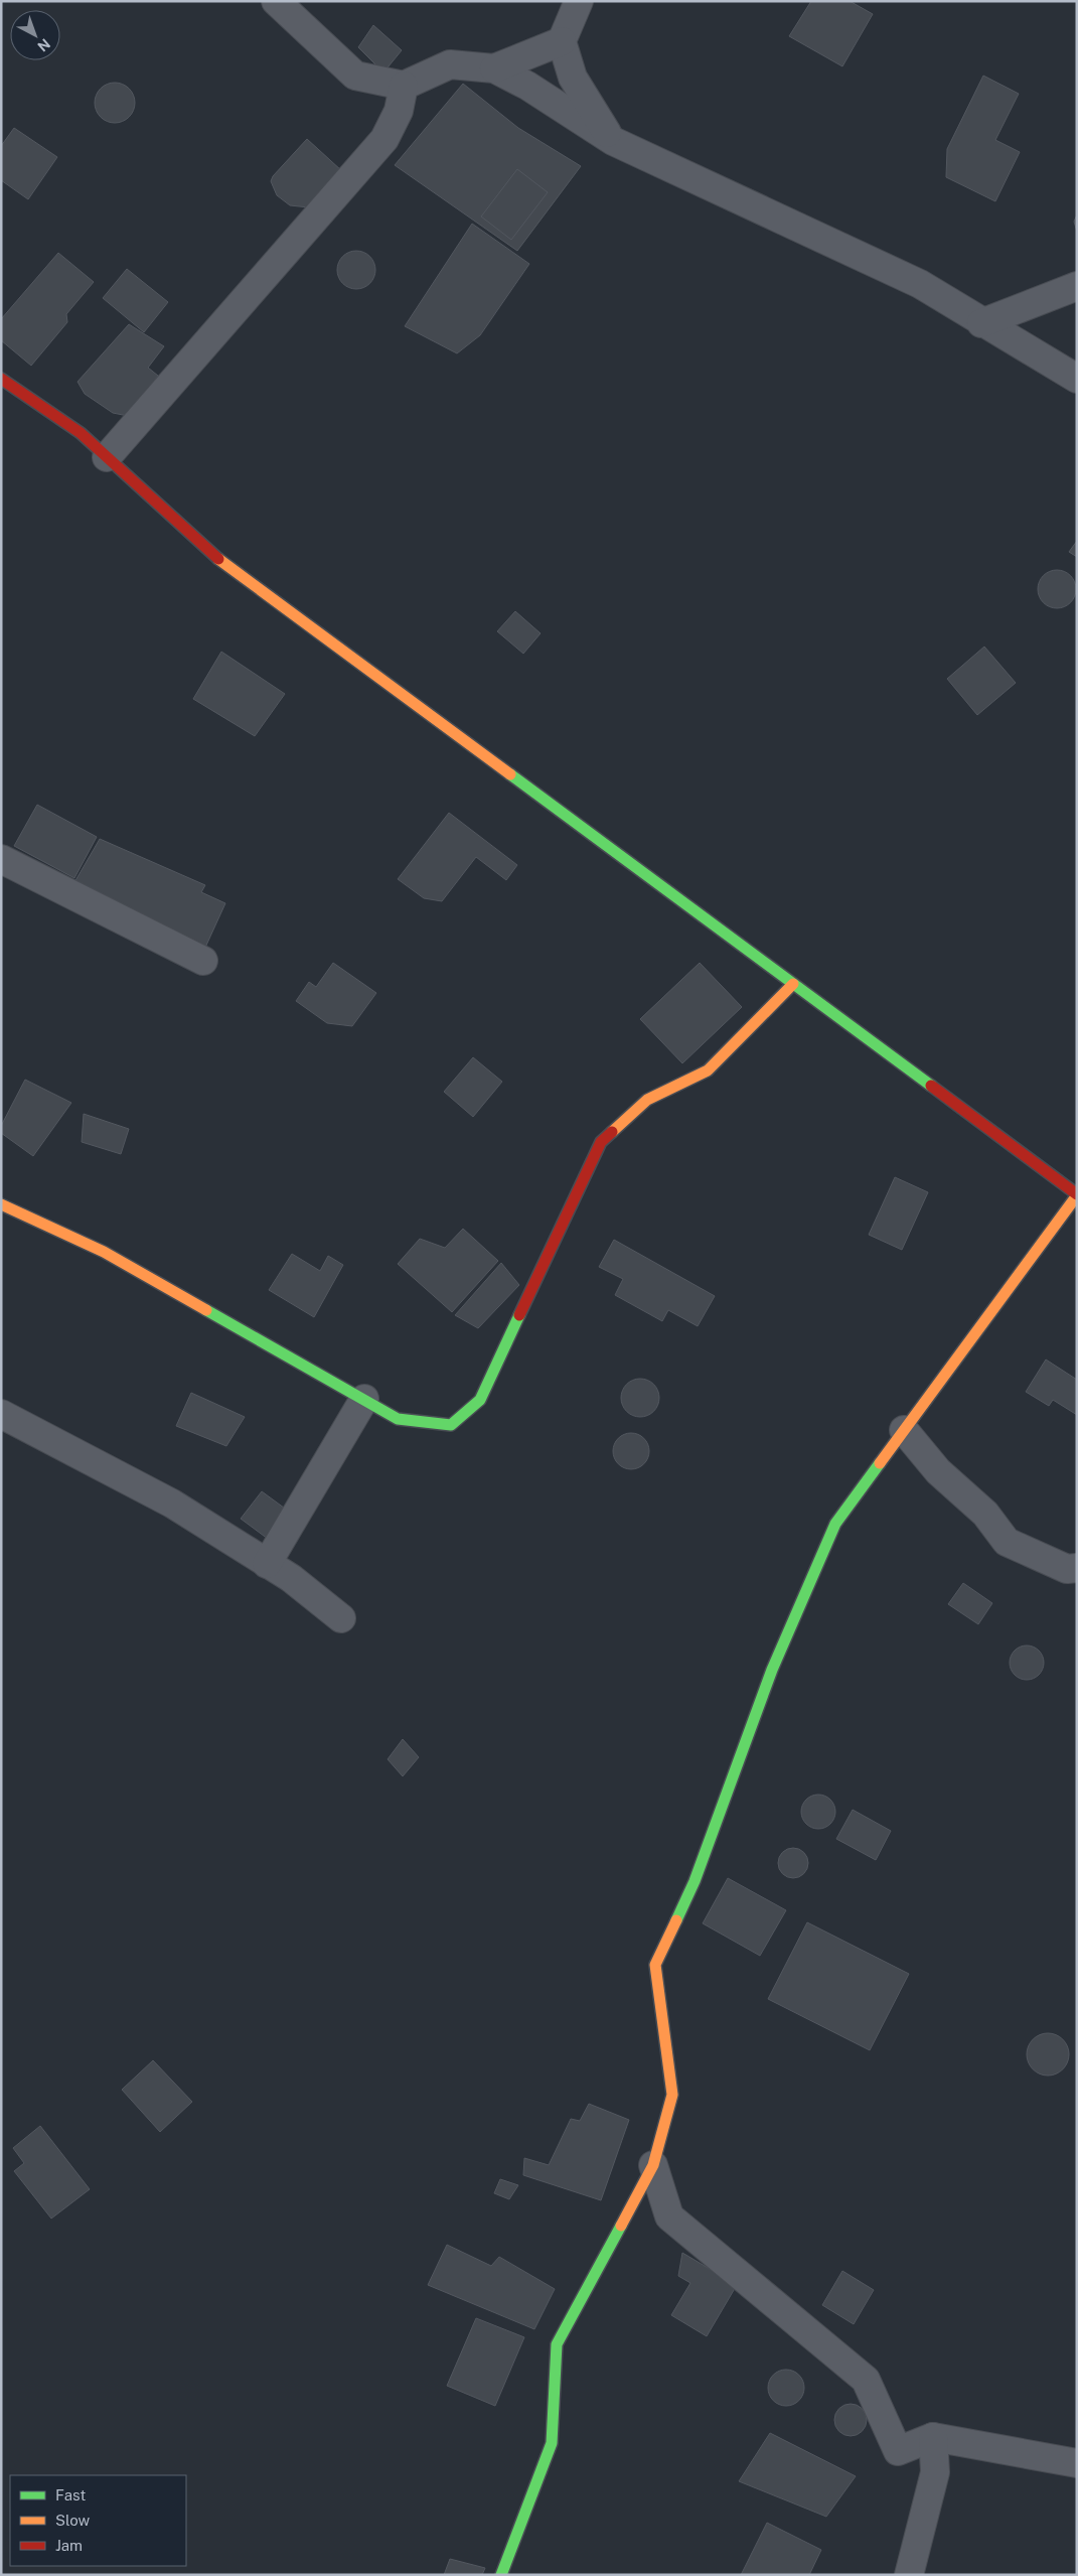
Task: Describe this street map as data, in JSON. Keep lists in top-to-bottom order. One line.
{"legend":["Fast","Slow","Jam"],"north":"bottom right"}
